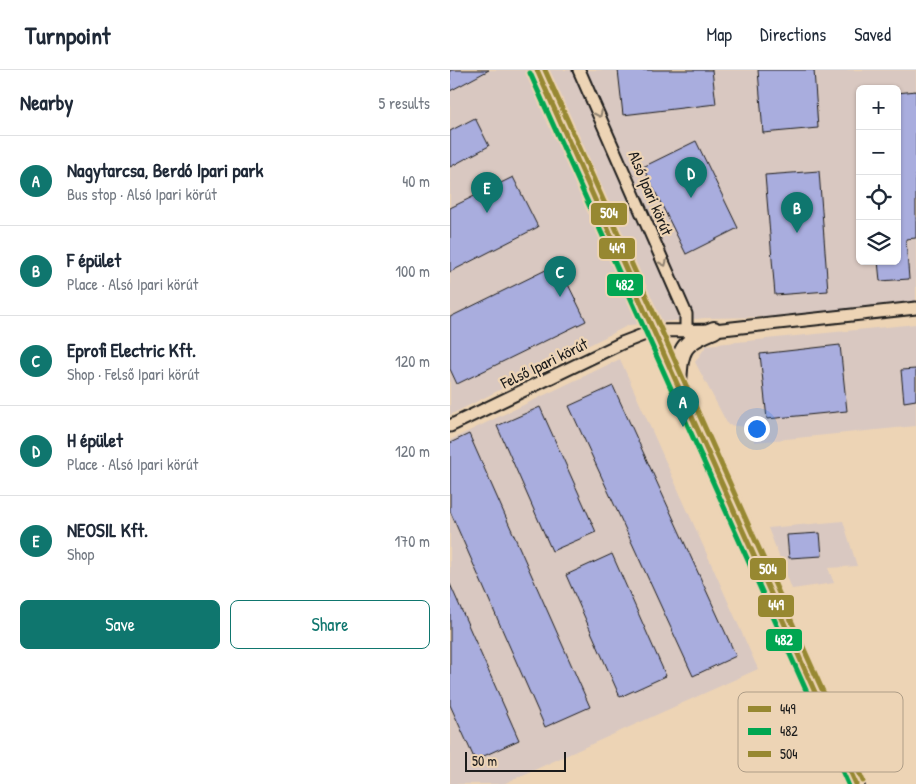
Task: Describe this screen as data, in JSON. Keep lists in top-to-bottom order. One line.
{"streets":{"street":["Alsó Ipari körút","Felső Ipari körút"]},"one_way":["Alsó Ipari körút"],"lines":["transit line 449","transit line 504","transit line 482"],"legend":["449","482","504"],"scale_bar":"50 m","page":{"header":"Turnpoint","nav":["Map","Directions","Saved"],"heading":["Nearby","5 results"],"map_buttons":["+","−"],"list":[{"mark":"A","name":"Nagytarcsa, Berdó Ipari park","note":"Bus stop · Alsó Ipari körút","value":"40 m"},{"mark":"B","name":"F épület","note":"Place · Alsó Ipari körút","value":"100 m"},{"mark":"C","name":"Eprofi Electric Kft.","note":"Shop · Felső Ipari körút","value":"120 m"},{"mark":"D","name":"H épület","note":"Place · Alsó Ipari körút","value":"120 m"},{"mark":"E","name":"NEOSIL Kft.","note":"Shop","value":"170 m"}],"pins":["D","E","B","C","A"],"buttons":["Save","Share"],"scale":"50 m"}}
